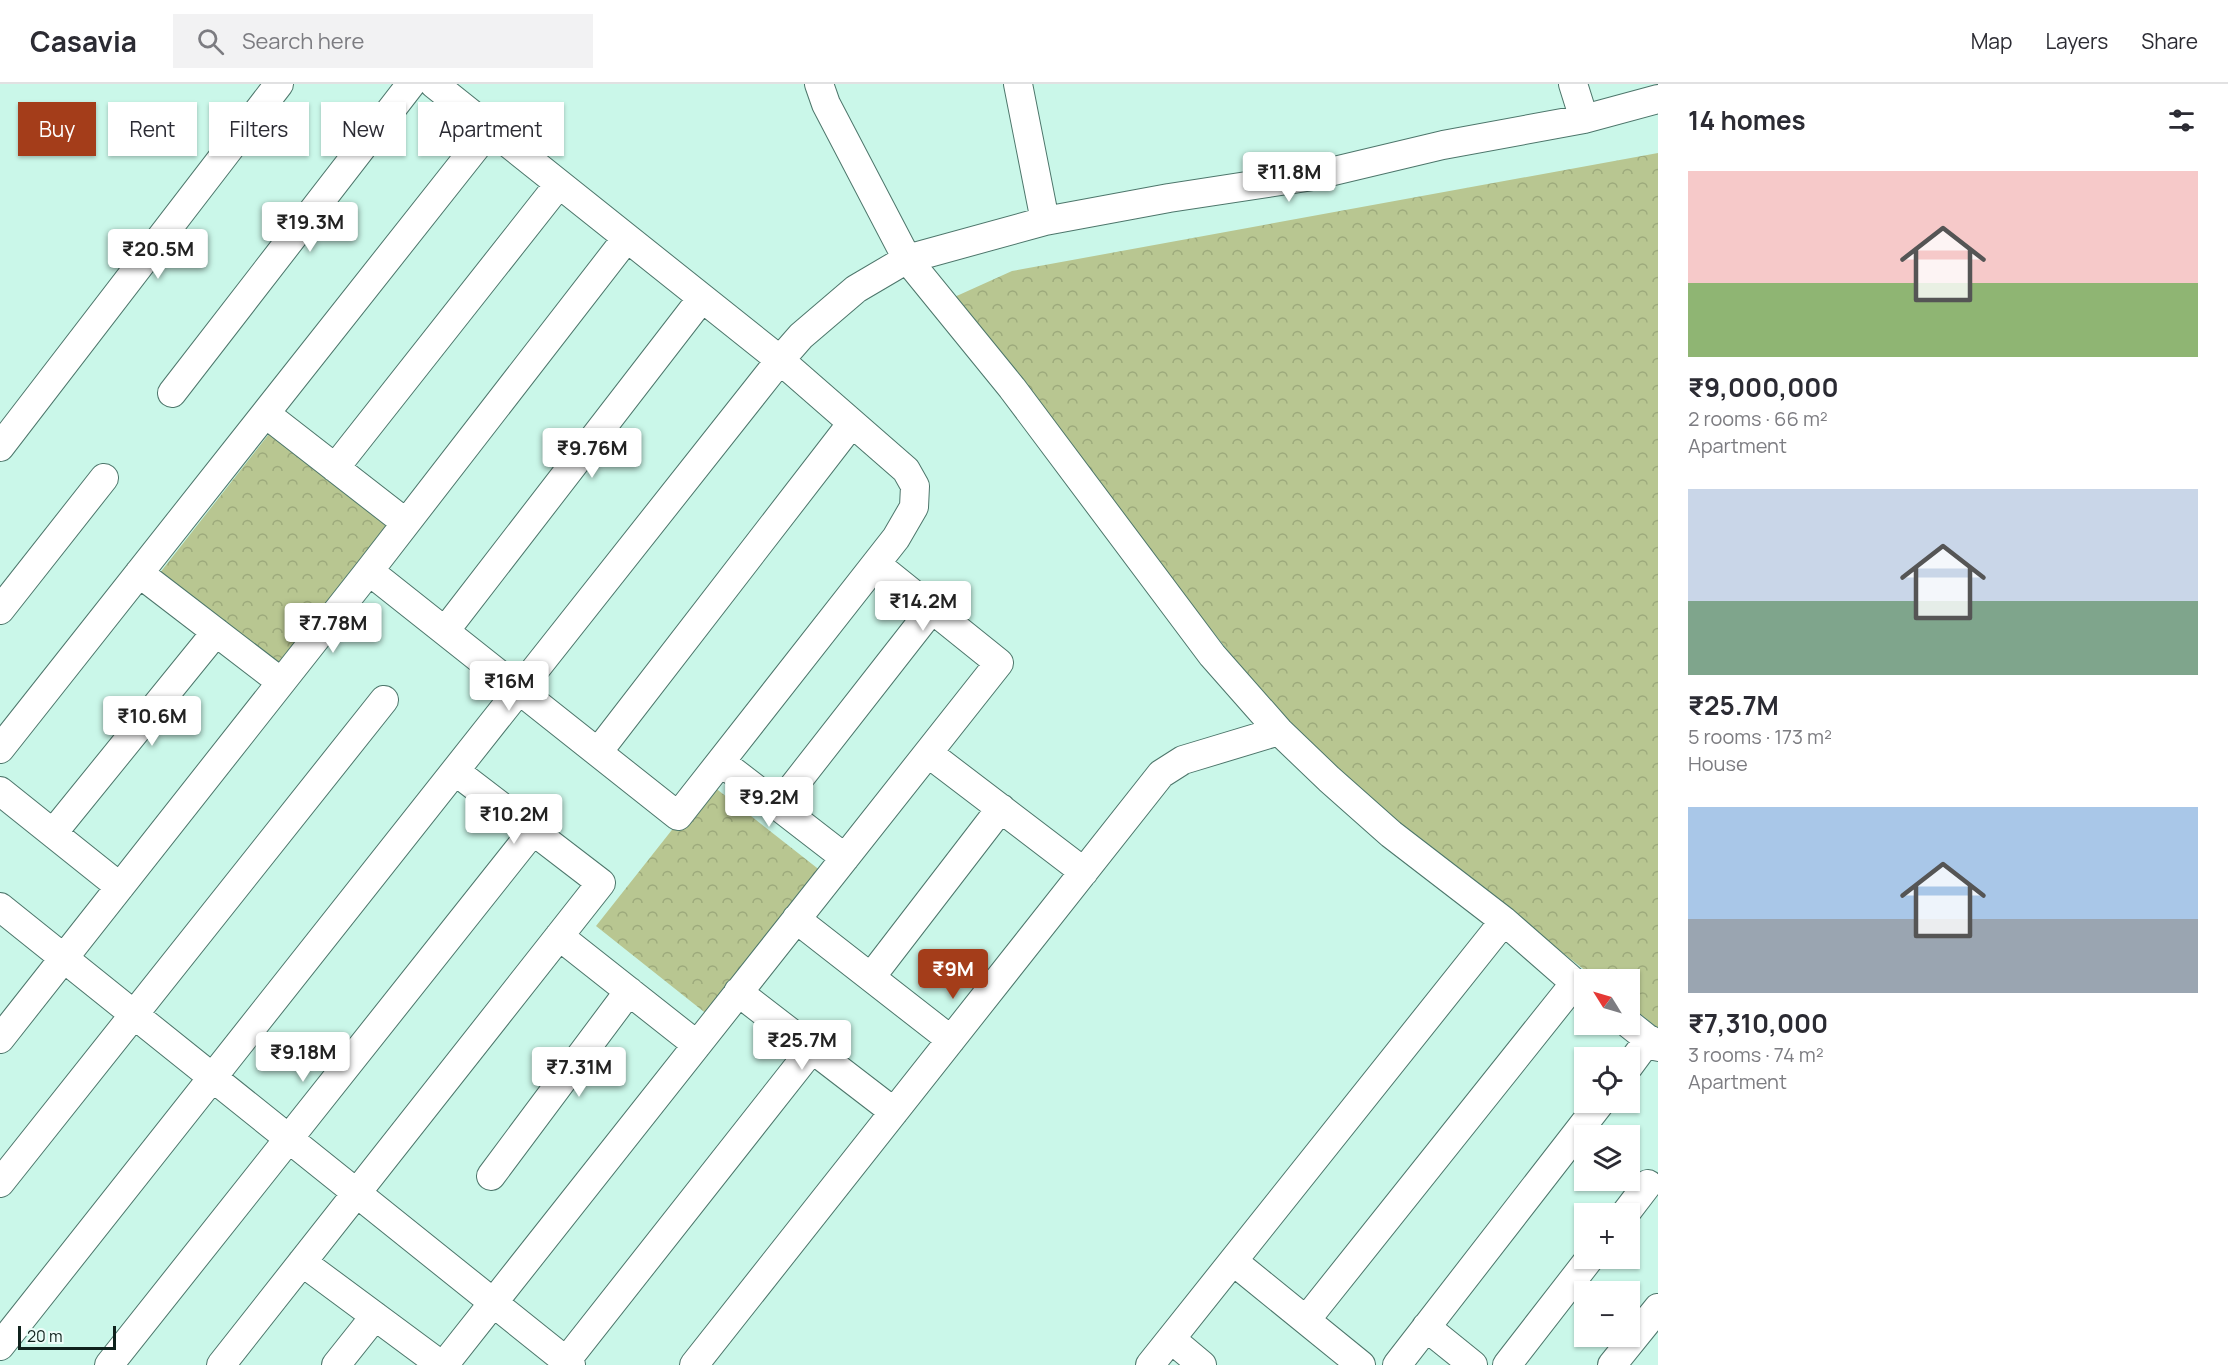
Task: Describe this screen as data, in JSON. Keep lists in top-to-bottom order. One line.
{"scale_bar":"20 m","north":"top left","page":{"header":"Casavia","search":"Search here","nav":["Map","Layers","Share"],"heading":"14 homes","chip":["Buy","Rent","Filters","New","Apartment"],"price":["₹11.8M","₹19.3M","₹20.5M","₹9.76M","₹14.2M","₹7.78M","₹16M","₹10.6M","₹9.2M","₹10.2M","₹9M","₹25.7M","₹9.18M","₹7.31M"],"list":[{"name":"₹9,000,000","note":"2 rooms · 66 m² · Apartment"},{"name":"₹25.7M","note":"5 rooms · 173 m² · House"},{"name":"₹7,310,000","note":"3 rooms · 74 m² · Apartment"}],"map_buttons":["+","−"],"scale":"20 m"}}
